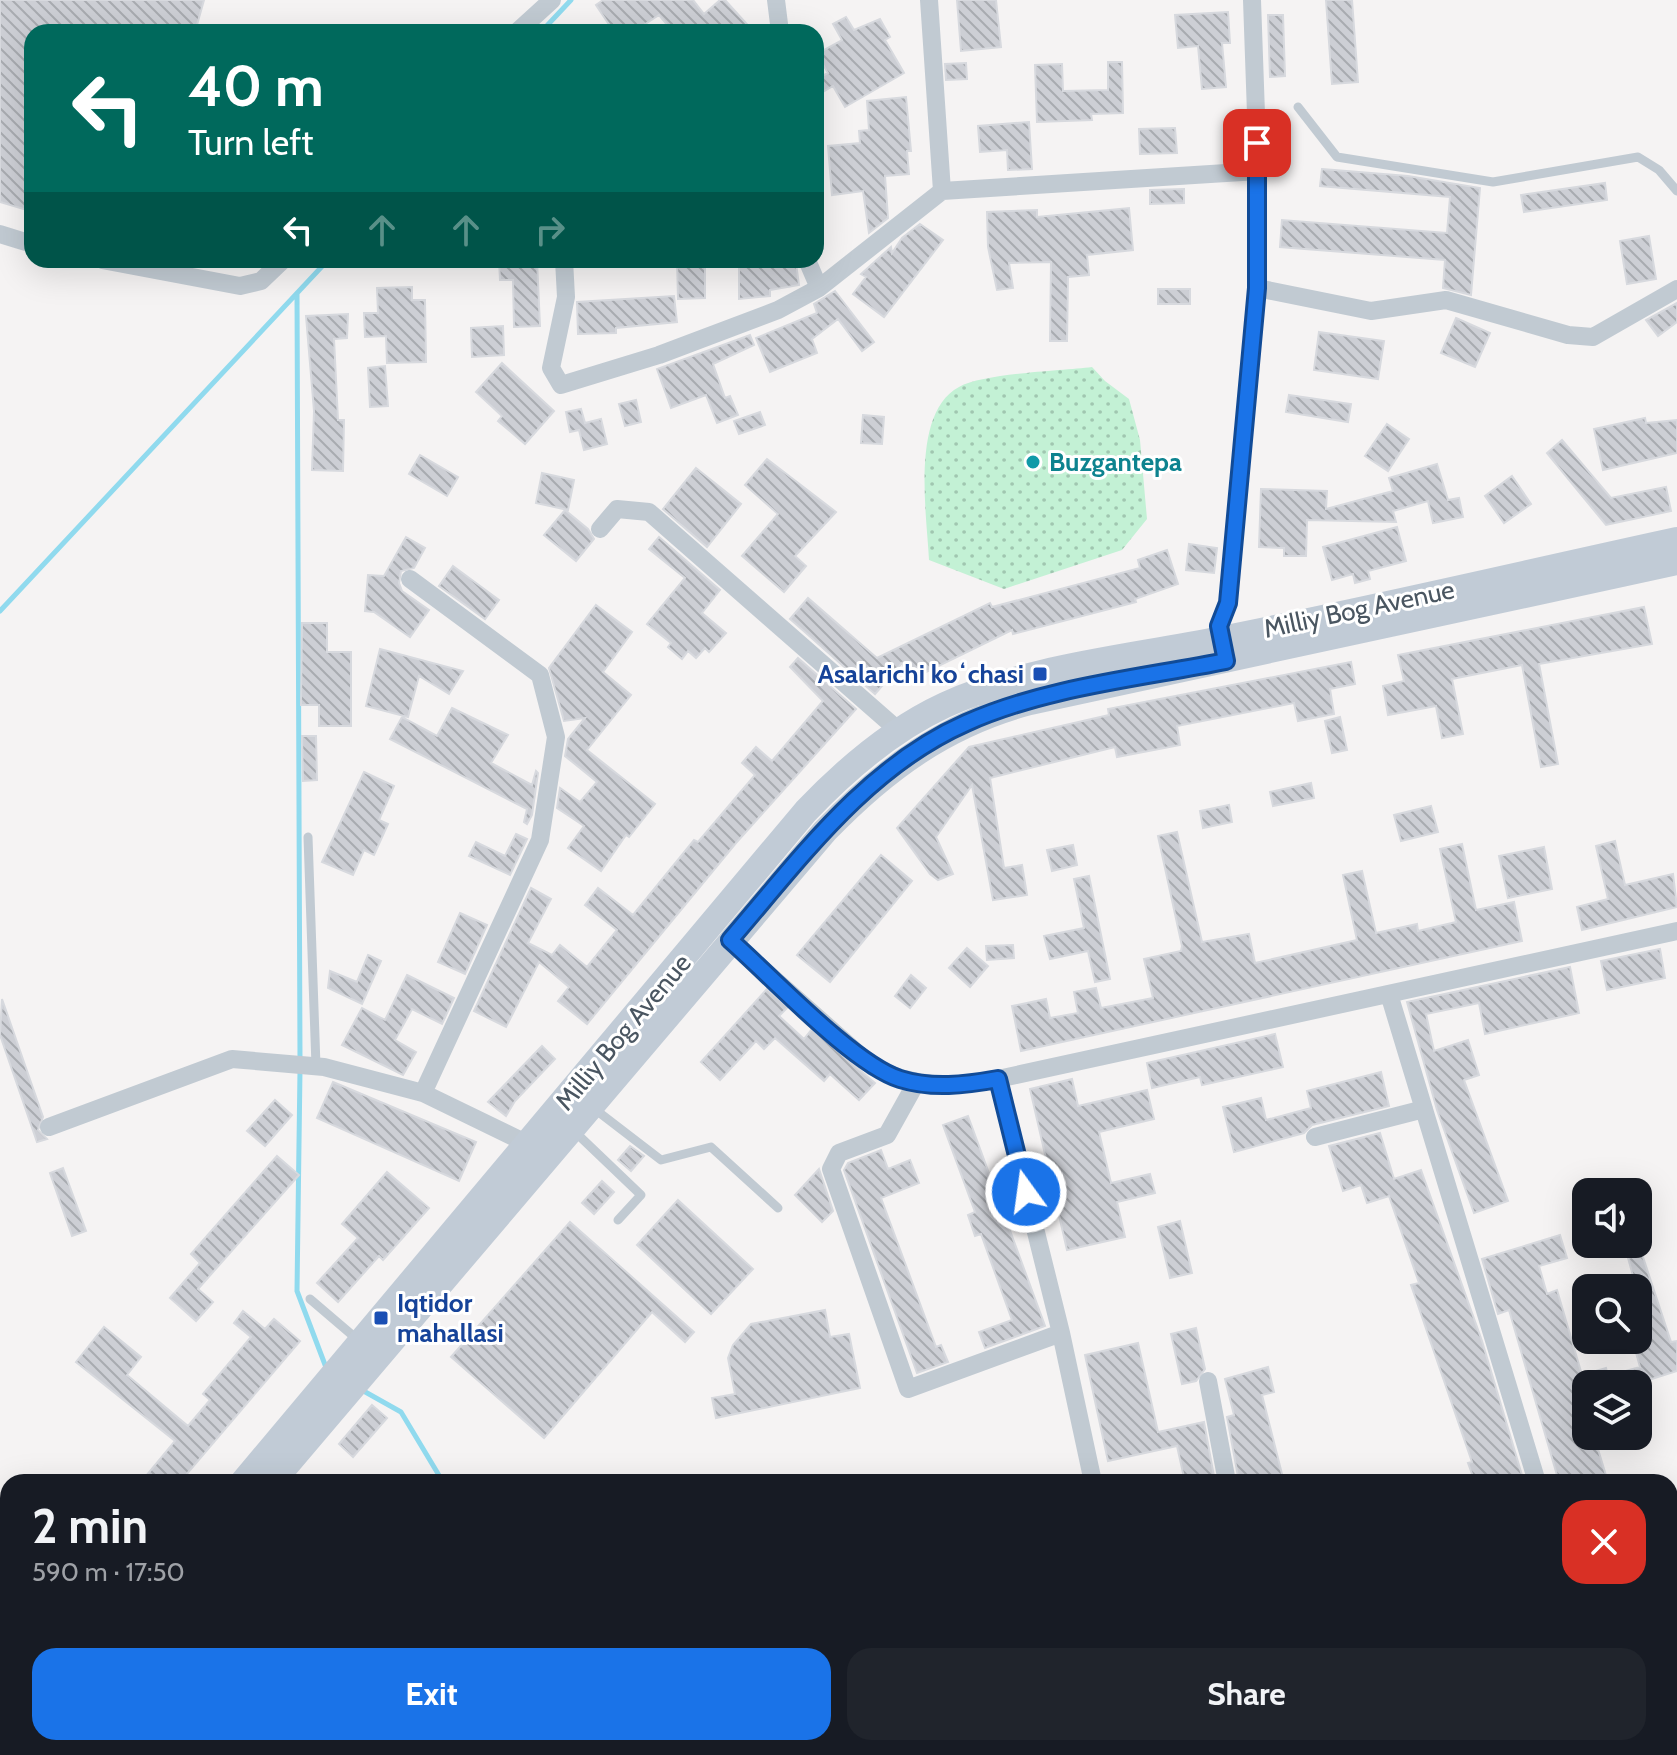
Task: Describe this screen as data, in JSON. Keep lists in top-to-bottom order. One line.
{"streets":{"main road":["Milliy Bog Avenue"]},"places":{"other":["Buzgantepa"],"transit":["Asalarichi koʻchasi","Iqtidor mahallasi"]},"page":{"turn":["40 m","Turn left"],"heading":["2 min","590 m · 17:50"],"buttons":["Exit","Share"]}}
